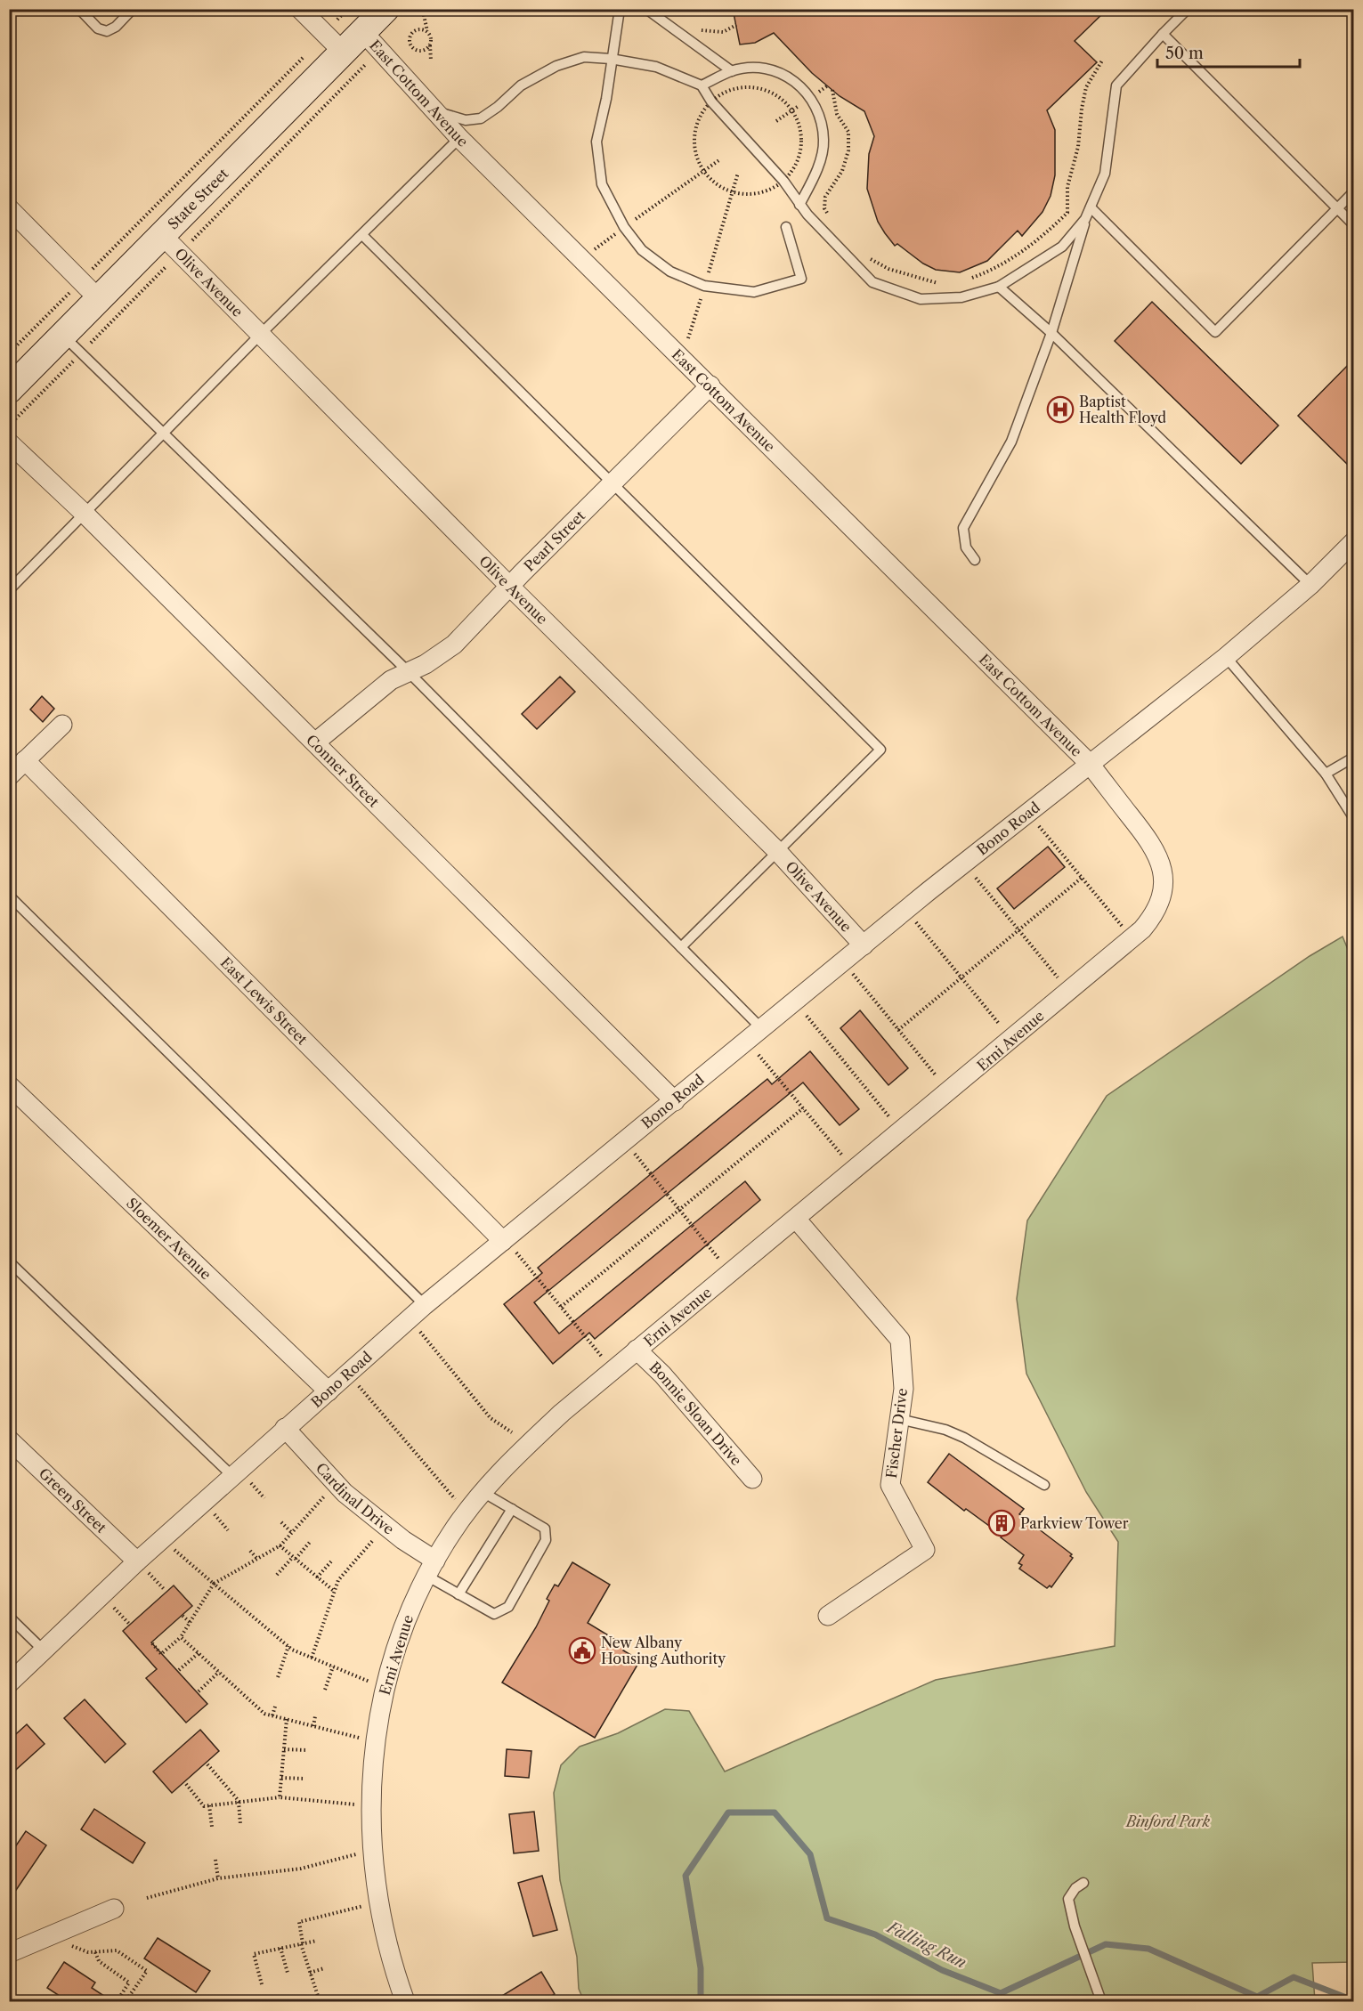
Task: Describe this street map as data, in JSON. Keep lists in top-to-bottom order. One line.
{"streets":{"main road":["State Street"],"street":["East Cottom Avenue","Olive Avenue","Pearl Street","Conner Street","Bono Road","East Lewis Street","Erni Avenue","Sloemer Avenue","Bonnie Sloan Drive","Fischer Drive","Cardinal Drive","Green Street"]},"crossings":[["East Cottom Avenue","State Street"],["East Cottom Avenue","Pearl Street"],["East Cottom Avenue","Bono Road"],["East Cottom Avenue","Erni Avenue"],["State Street","Olive Avenue"],["Olive Avenue","Pearl Street"],["Olive Avenue","Bono Road"],["Pearl Street","Conner Street"],["Conner Street","Bono Road"],["Bono Road","East Lewis Street"],["Bono Road","Erni Avenue"],["Bono Road","Sloemer Avenue"],["Bono Road","Cardinal Drive"],["Bono Road","Green Street"],["Erni Avenue","Bonnie Sloan Drive"],["Erni Avenue","Fischer Drive"],["Erni Avenue","Cardinal Drive"]],"water":["Falling Run"],"parks":["Binford Park"],"places":{"hospital":["Baptist Health Floyd"],"building":["Parkview Tower"],"public building":["New Albany Housing Authority"]},"scale_bar":"50 m"}
